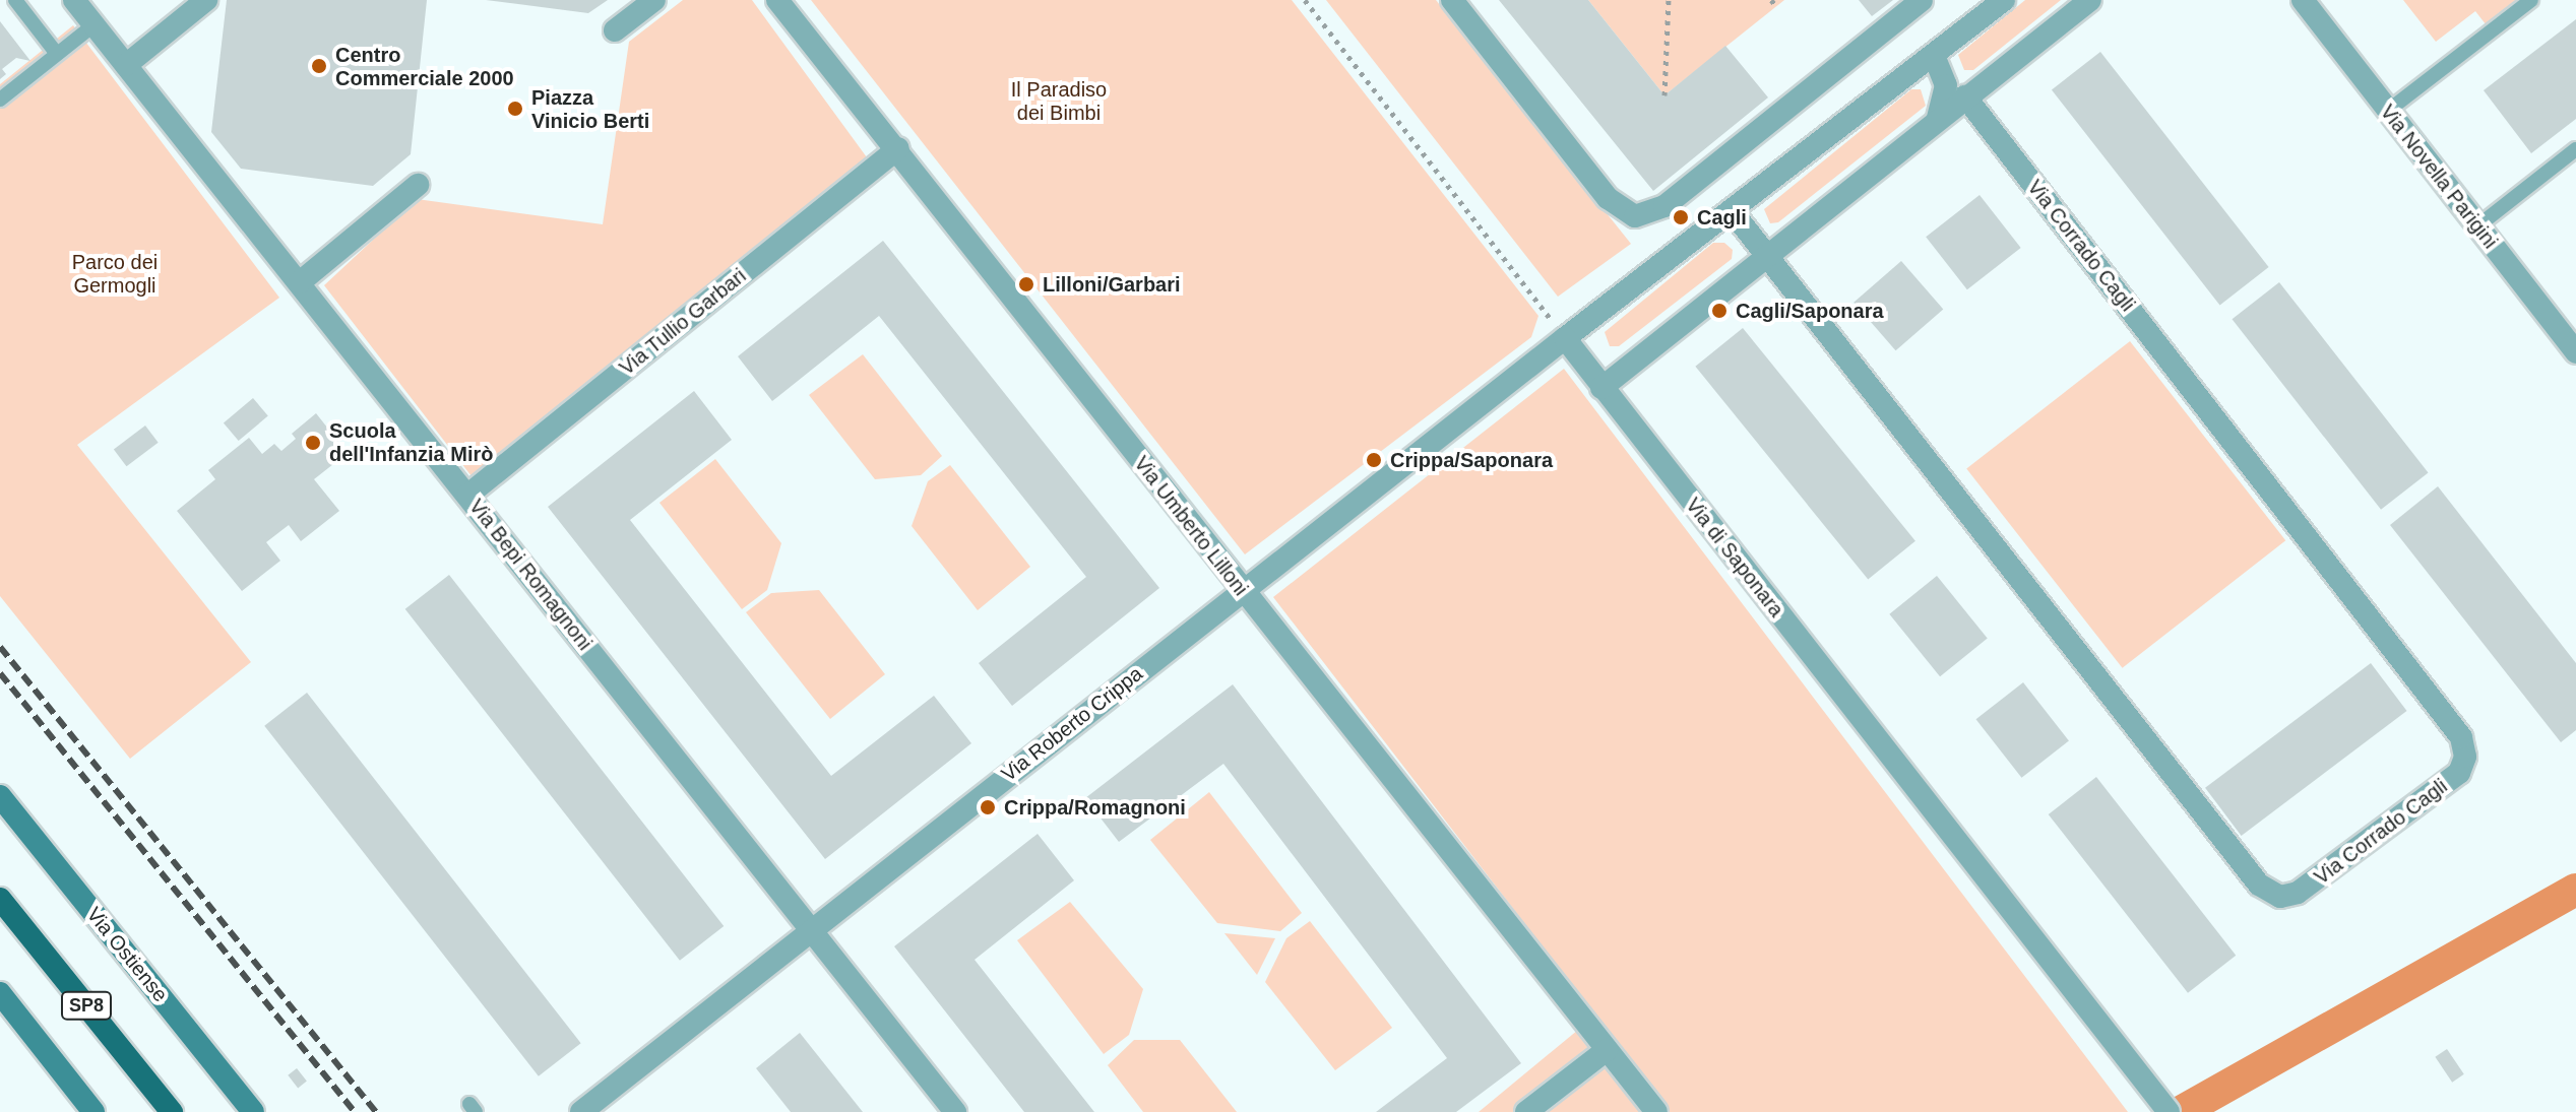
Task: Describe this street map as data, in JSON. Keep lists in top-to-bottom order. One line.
{"streets":{"main road":["Via Ostiense","SP8"],"street":["Via Novella Parigini","Via Corrado Cagli","Via Tullio Garbari","Via Umberto Lilloni","Via di Saponara","Via Bepi Romagnoni","Via Roberto Crippa"]},"crossings":[["Via Tullio Garbari","Via Umberto Lilloni"],["Via Tullio Garbari","Via Bepi Romagnoni"],["Via Umberto Lilloni","Via Roberto Crippa"],["Via di Saponara","Via Roberto Crippa"],["Via Bepi Romagnoni","Via Roberto Crippa"]],"parks":["Il Paradiso dei Bimbi","Parco dei Germogli"],"places":["Centro Commerciale 2000","Piazza Vinicio Berti","Cagli","Lilloni/Garbari","Cagli/Saponara","Scuola dell'Infanzia Mirò","Crippa/Saponara","Crippa/Romagnoni"]}
